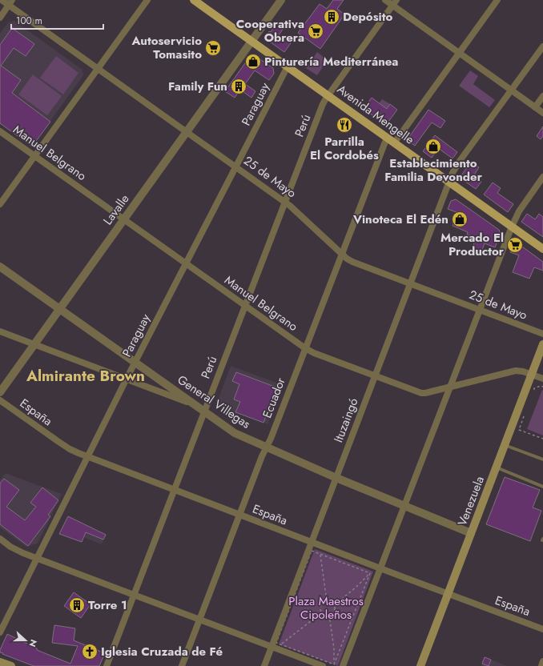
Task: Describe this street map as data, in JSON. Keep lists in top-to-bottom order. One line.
{"streets":{"main road":["Avenida Mengelle","Venezuela"],"street":["Paraguay","Perú","Manuel Belgrano","25 de Mayo","Lavalle","Ecuador","General Villegas","España","Ituzaingó"]},"crossings":[["Paraguay","Avenida Mengelle"],["Paraguay","Manuel Belgrano"],["Paraguay","25 de Mayo"],["Paraguay","General Villegas"],["Paraguay","España"],["Avenida Mengelle","Perú"],["Avenida Mengelle","Lavalle"],["Avenida Mengelle","Ecuador"],["Avenida Mengelle","Ituzaingó"],["Perú","Manuel Belgrano"],["Perú","25 de Mayo"],["Perú","General Villegas"],["Perú","España"],["Manuel Belgrano","Lavalle"],["Manuel Belgrano","Ecuador"],["Manuel Belgrano","Ituzaingó"],["Manuel Belgrano","Venezuela"],["25 de Mayo","Lavalle"],["25 de Mayo","Ecuador"],["25 de Mayo","Ituzaingó"],["Lavalle","General Villegas"],["Ecuador","General Villegas"],["Ecuador","España"],["General Villegas","Ituzaingó"],["General Villegas","Venezuela"],["España","Ituzaingó"],["España","Venezuela"]],"districts":["Almirante Brown"],"parks":["Plaza Maestros Cipoleños"],"places":{"building":["Depósito","Family Fun","Torre 1"],"supermarket":["Cooperativa Obrera","Autoservicio Tomasito","Mercado El Productor"],"shop":["Pinturería Mediterránea","Establecimiento Familia Devonder","Vinoteca El Edén"],"restaurant":["Parrilla El Cordobés"],"church":["Iglesia Cruzada de Fé"]},"scale_bar":"100 m","north":"right"}
